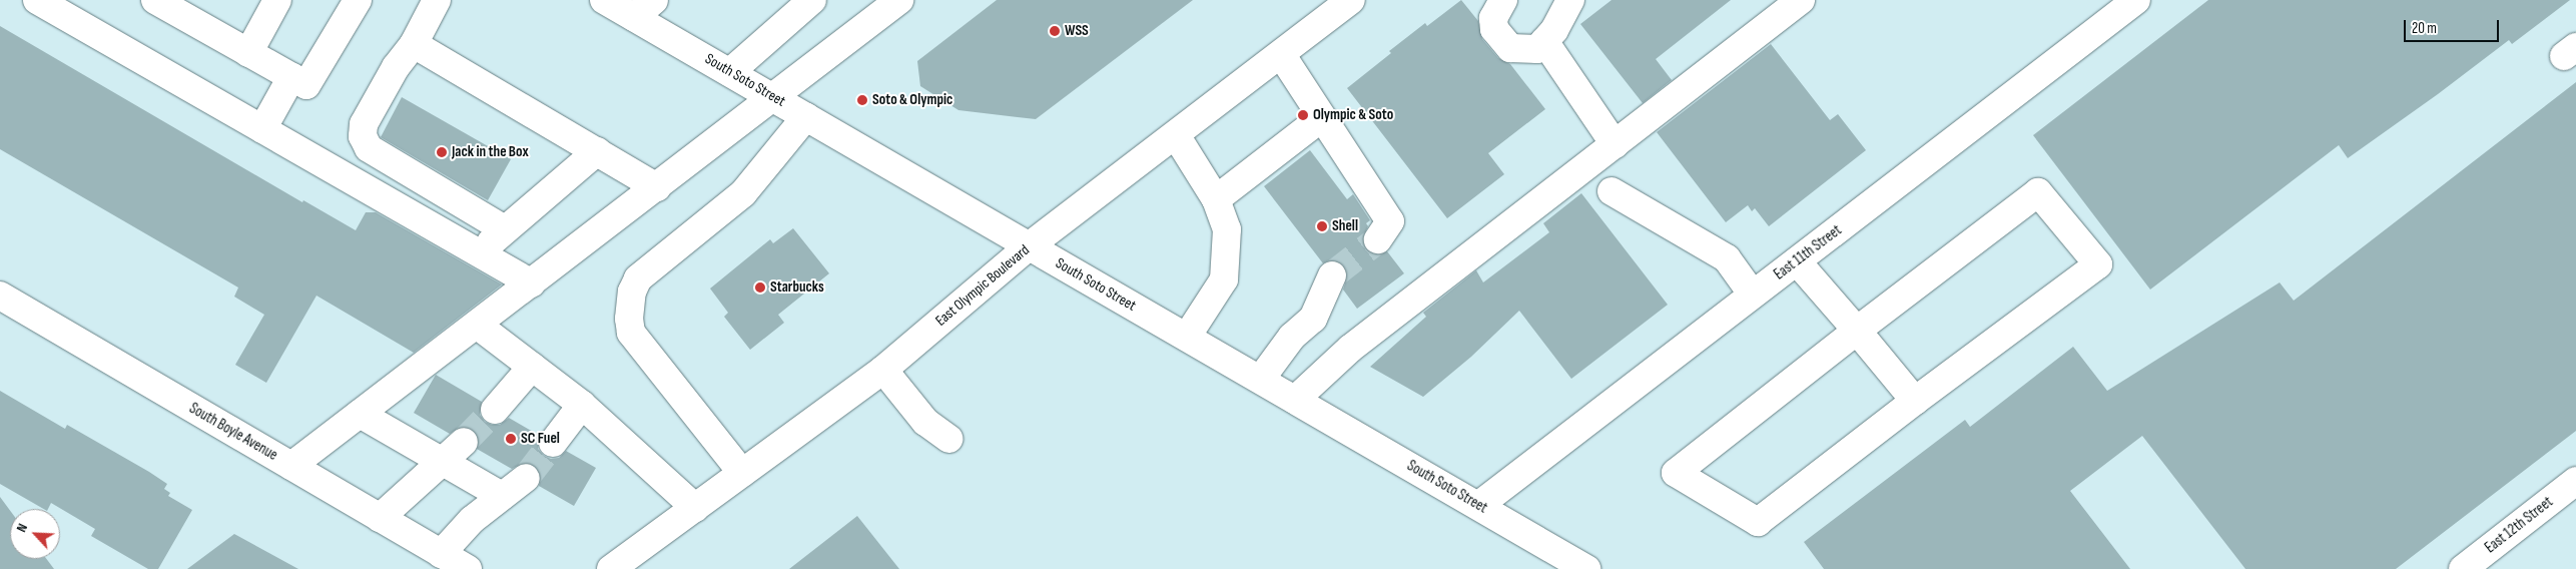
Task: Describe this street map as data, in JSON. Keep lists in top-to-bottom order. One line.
{"streets":{"main road":["South Soto Street","East 11th Street","East Olympic Boulevard","South Boyle Avenue","East 12th Street"]},"crossings":[["South Soto Street","East 11th Street"],["South Soto Street","East Olympic Boulevard"]],"places":["WSS","Soto & Olympic","Olympic & Soto","Jack in the Box","Shell","Starbucks","SC Fuel"],"scale_bar":"20 m","north":"top left"}
